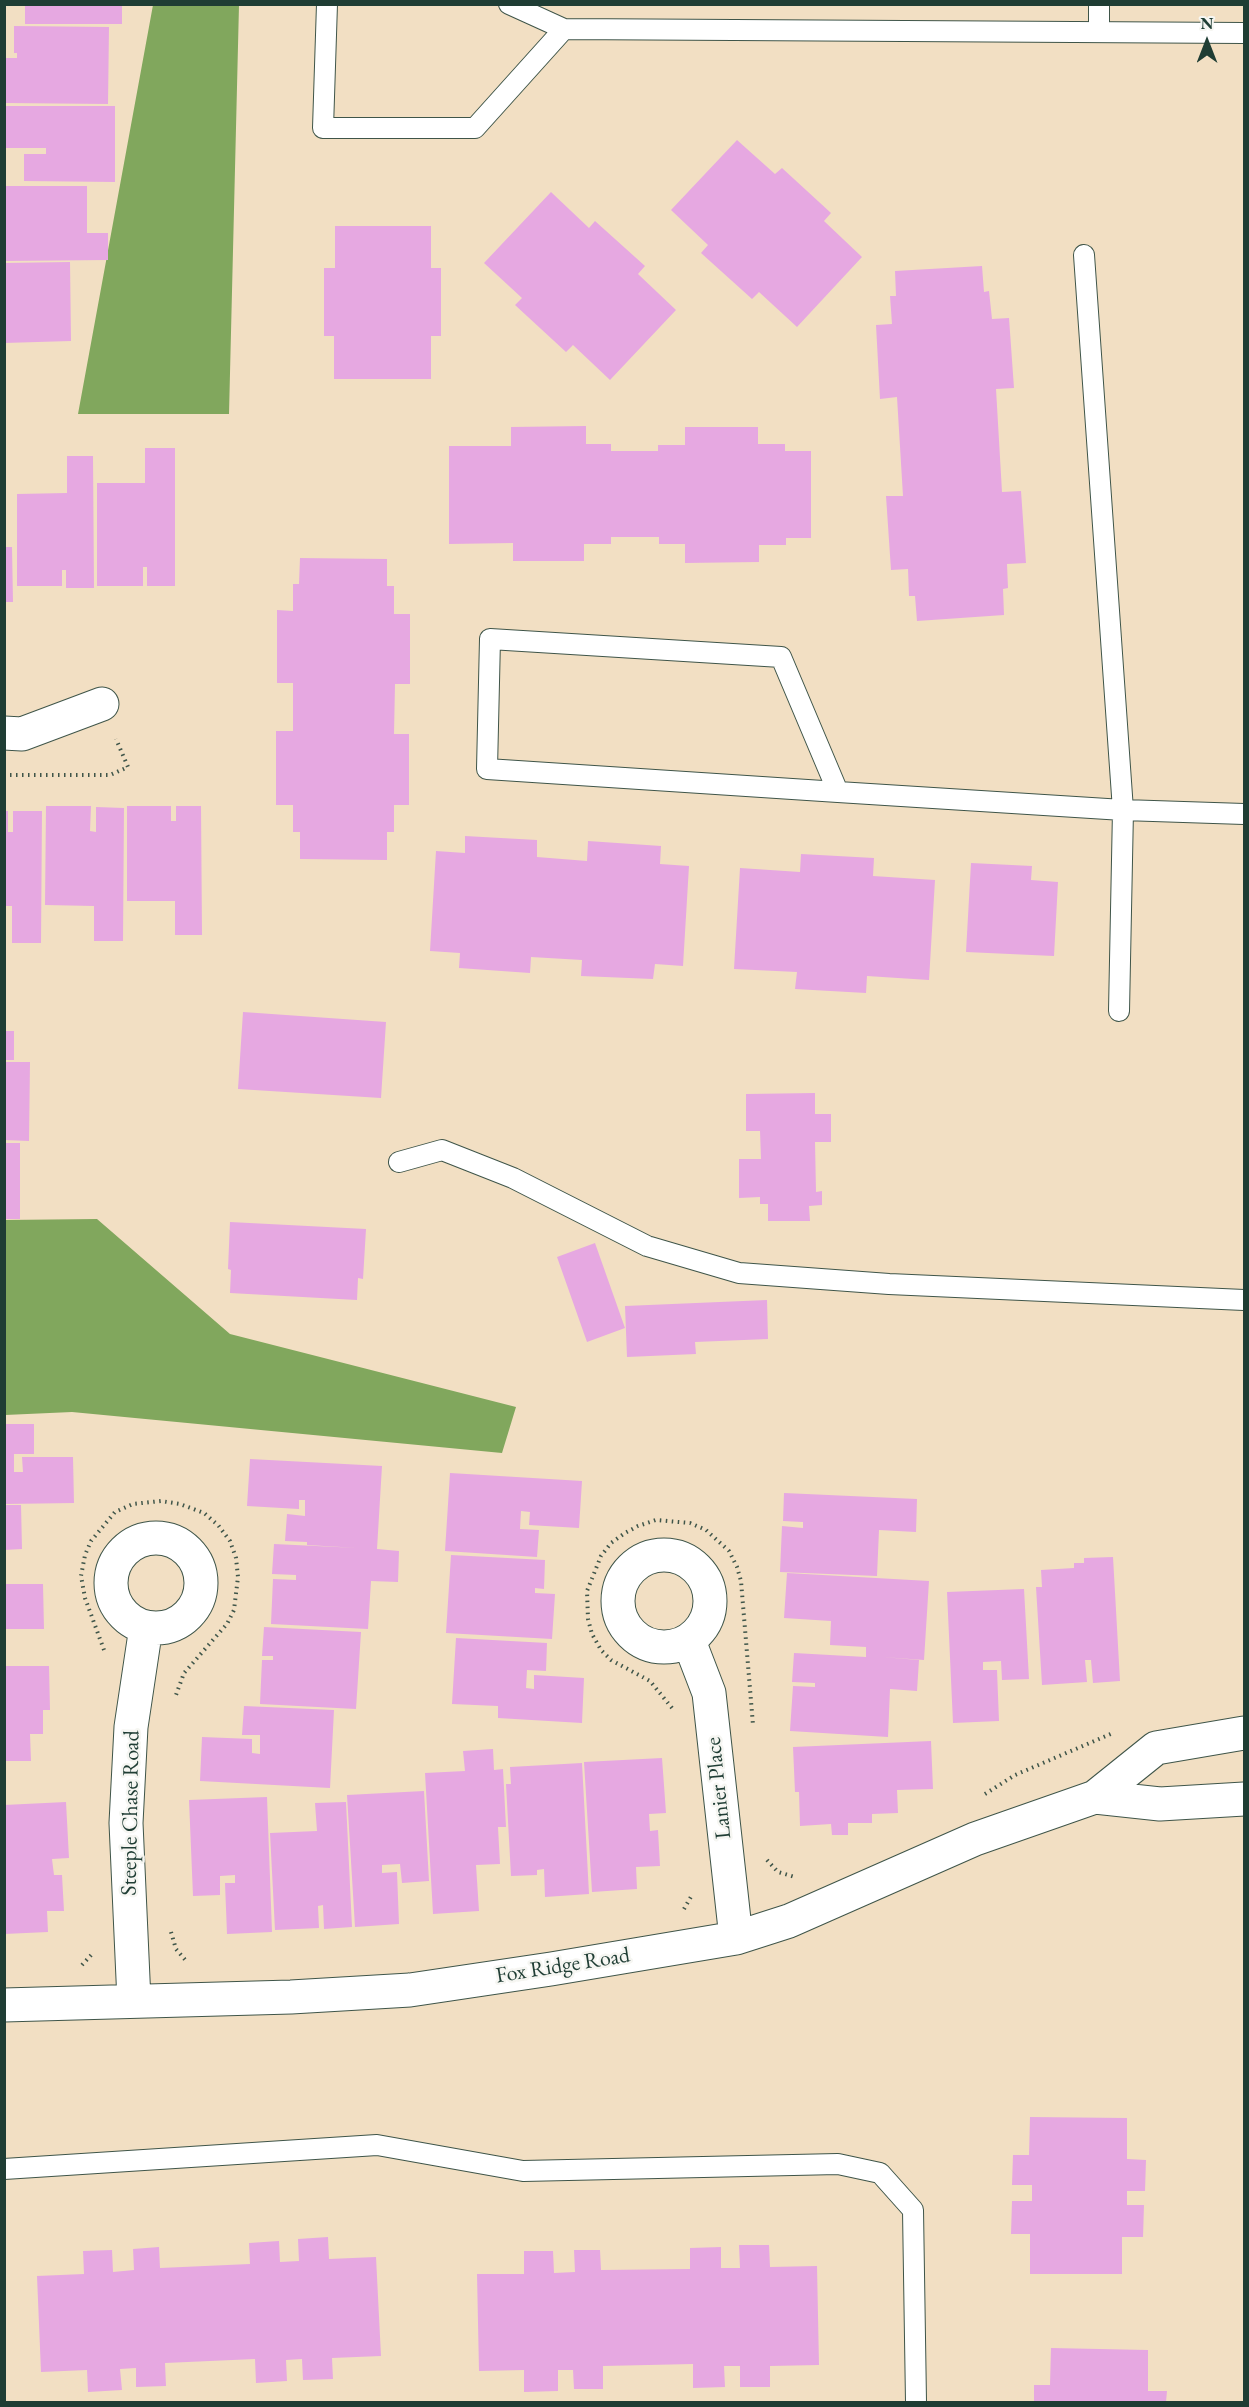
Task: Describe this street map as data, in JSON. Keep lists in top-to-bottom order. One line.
{"streets":{"street":["Lanier Place","Steeple Chase Road","Fox Ridge Road"]},"crossings":[["Lanier Place","Fox Ridge Road"],["Steeple Chase Road","Fox Ridge Road"]],"north":"top"}
